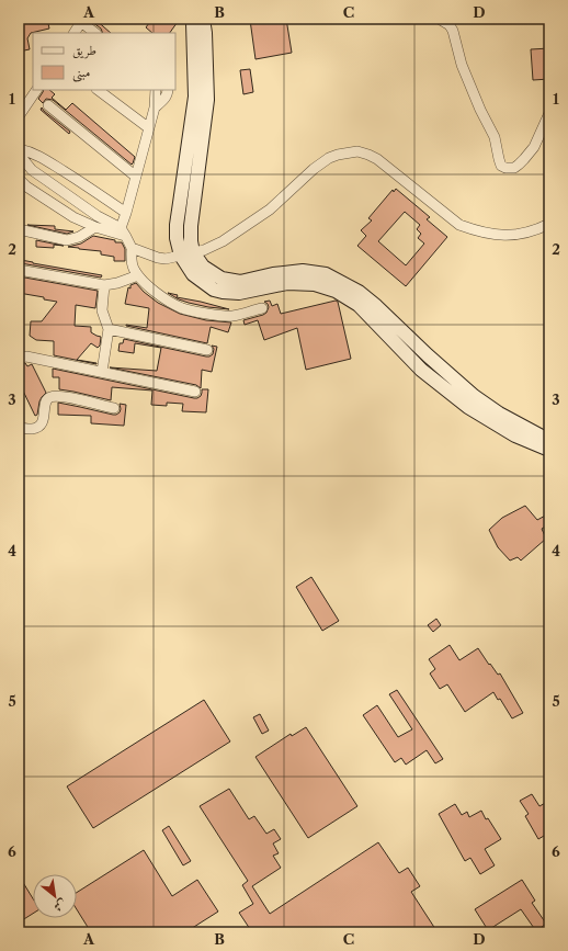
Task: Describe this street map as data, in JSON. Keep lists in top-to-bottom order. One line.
{"legend":["طريق","مبنى"],"north":"bottom right","grid":{"columns":["A","B","C","D"],"rows":["1","2","3","4","5","6"]}}
